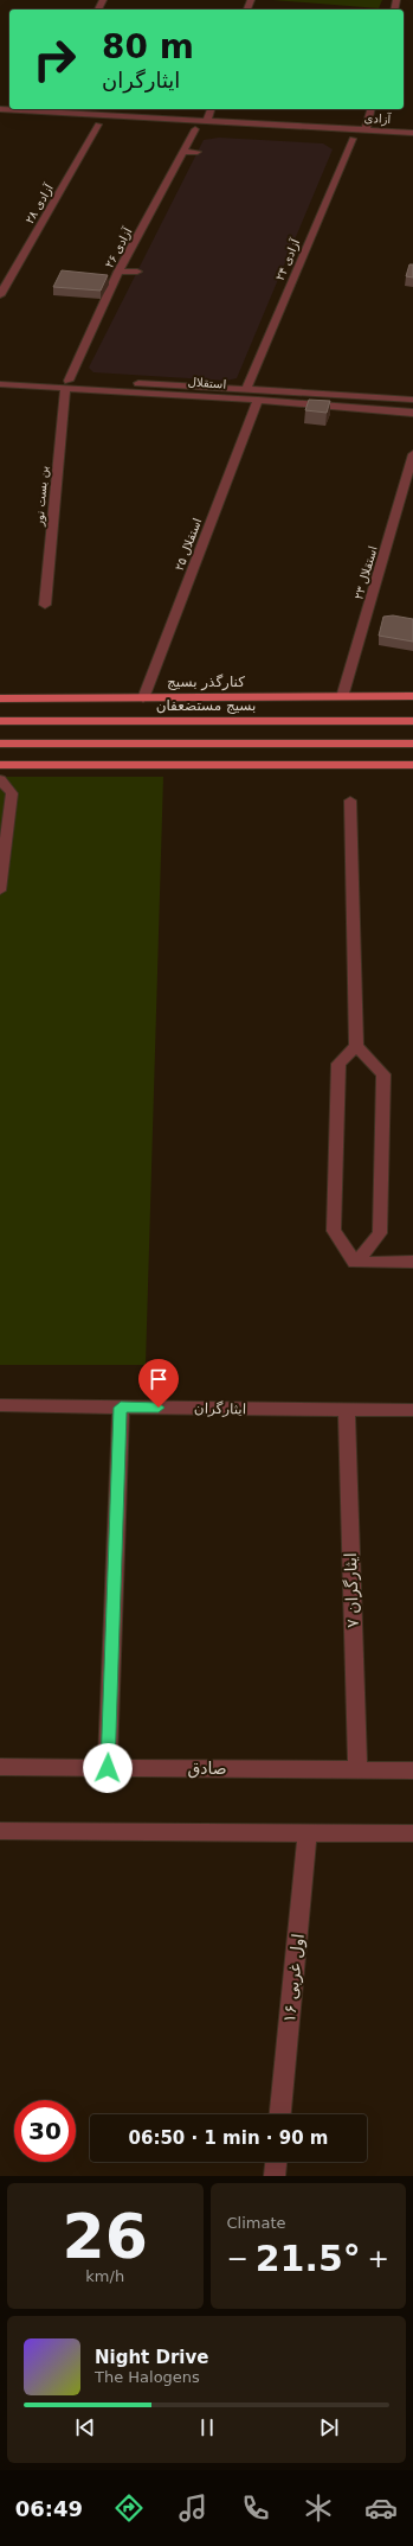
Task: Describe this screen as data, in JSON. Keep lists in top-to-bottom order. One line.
{"streets":{"main road":["کنارگذر بسیج","بسیج مستضعفان"],"street":["آزادی","آزادی ۲۸","آزادی ۲۶","آزادی ۲۴","استقلال","بن بست نور","استقلال ۲۵","استقلال ۲۳","ایثارگران","ایثارگران ۷","صادق","۱۶ اول غربی"]},"crossings":[["آزادی","آزادی ۲۸"],["آزادی","آزادی ۲۶"],["آزادی","آزادی ۲۴"],["آزادی ۲۶","استقلال"],["آزادی ۲۶","بن بست نور"],["آزادی ۲۴","استقلال"],["استقلال","بن بست نور"],["استقلال","استقلال ۲۵"],["استقلال ۲۵","کنارگذر بسیج"],["استقلال ۲۳","کنارگذر بسیج"],["ایثارگران","ایثارگران ۷"],["ایثارگران ۷","صادق"]],"page":{"turn":["80 m","ایثارگران"],"limit":"30","trip":"06:50 · 1 min · 90 m","tile":[["26","km/h"],"Climate"],"heat":["−","21.5°","+"],"song":["Night Drive","The Halogens"],"tabs":"06:49"}}
